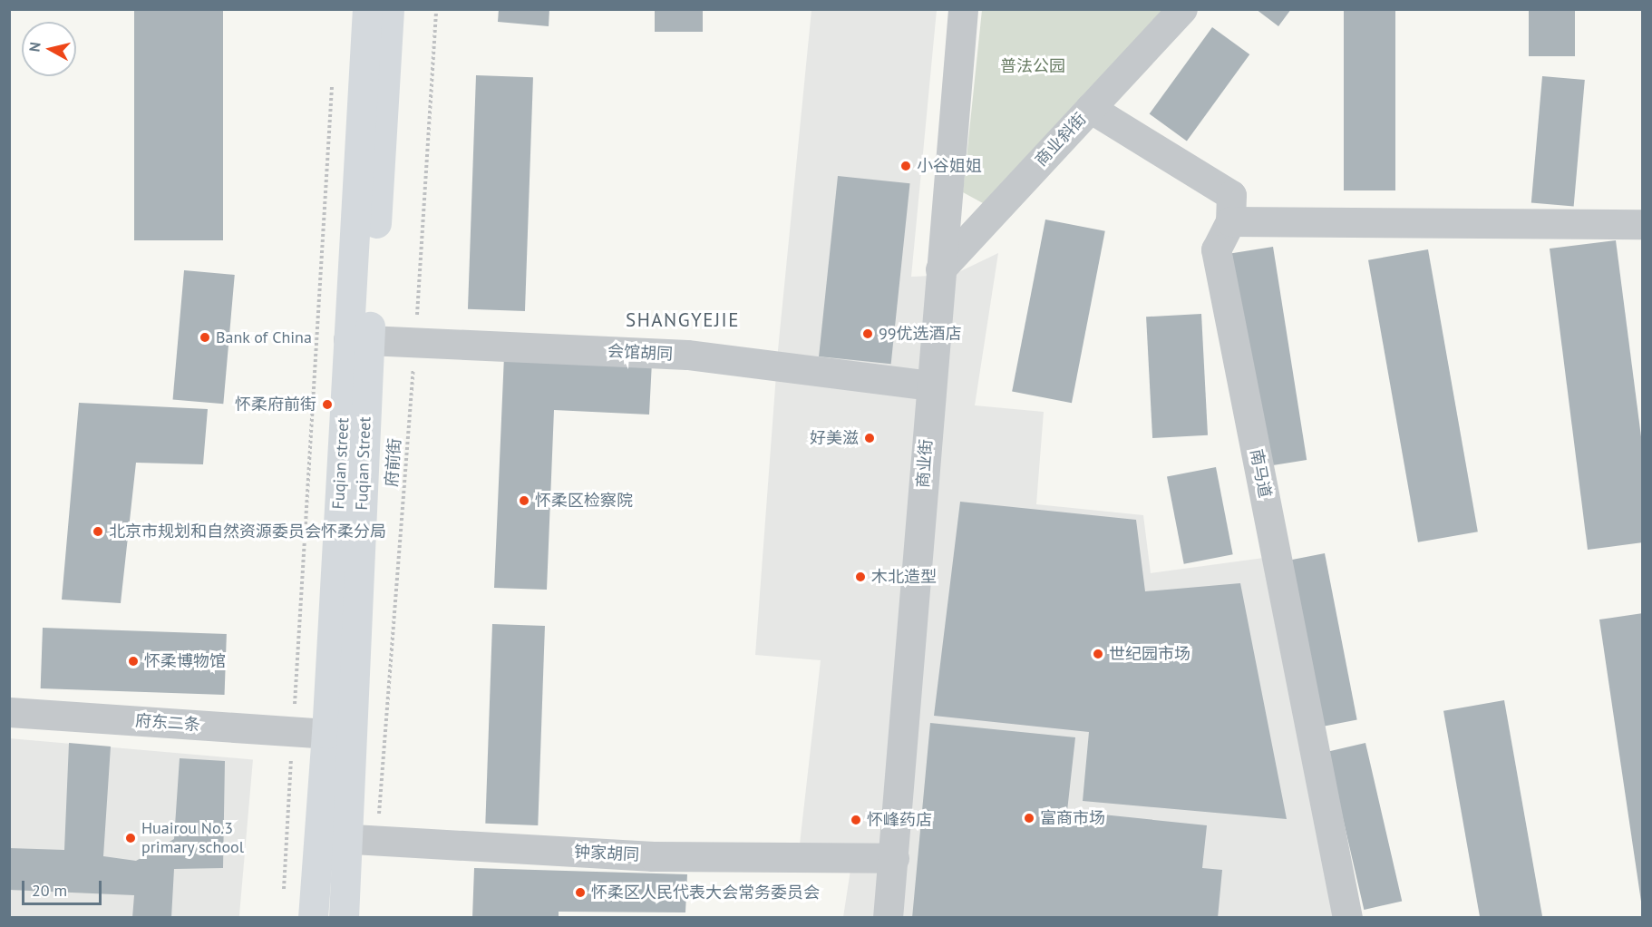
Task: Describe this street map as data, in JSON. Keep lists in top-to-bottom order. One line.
{"streets":{"main road":["Fuqian street","Fuqian Street"],"street":["商业斜街","会馆胡同","商业街","南马道","府东二条","钟家胡同"],"path":["府前街"]},"crossings":[["商业斜街","商业街"],["商业斜街","南马道"],["会馆胡同","府前街"],["会馆胡同","Fuqian street"],["会馆胡同","Fuqian Street"],["会馆胡同","商业街"],["府前街","Fuqian Street"],["府前街","钟家胡同"],["Fuqian street","Fuqian Street"],["Fuqian street","府东二条"],["Fuqian street","钟家胡同"],["Fuqian Street","钟家胡同"],["商业街","钟家胡同"]],"districts":["SHANGYEJIE"],"parks":["普法公园"],"places":["小谷姐姐","99优选酒店","Bank of China","怀柔府前街","好美滋","怀柔区检察院","北京市规划和自然资源委员会怀柔分局","木北造型","世纪园市场","怀柔博物馆","富商市场","怀峰药店","Huairou No.3 primary school","怀柔区人民代表大会常务委员会"],"scale_bar":"20 m","north":"left"}
